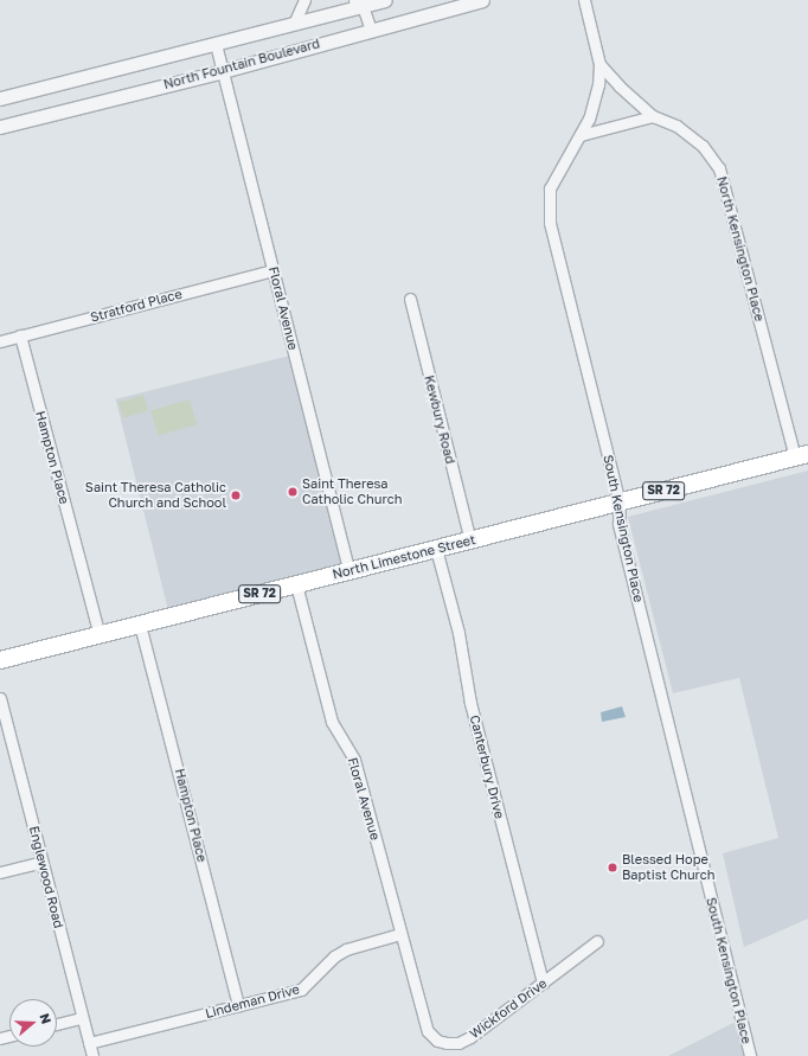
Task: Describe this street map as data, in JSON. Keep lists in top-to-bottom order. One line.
{"streets":{"main road":["SR 72","North Limestone Street"],"street":["North Fountain Boulevard","North Kensington Place","Stratford Place","Floral Avenue","Kewbury Road","Hampton Place","South Kensington Place","Canterbury Drive","Englewood Road","Lindeman Drive","Wickford Drive"]},"crossings":[["North Fountain Boulevard","Floral Avenue"],["North Kensington Place","South Kensington Place"],["North Kensington Place","North Limestone Street"],["Stratford Place","Floral Avenue"],["Stratford Place","Hampton Place"],["Floral Avenue","North Limestone Street"],["Floral Avenue","Lindeman Drive"],["Floral Avenue","Wickford Drive"],["Kewbury Road","North Limestone Street"],["Hampton Place","North Limestone Street"],["Hampton Place","Lindeman Drive"],["South Kensington Place","North Limestone Street"],["North Limestone Street","Canterbury Drive"],["Canterbury Drive","Wickford Drive"],["Englewood Road","Lindeman Drive"],["Lindeman Drive","Wickford Drive"]],"places":["Saint Theresa Catholic Church","Saint Theresa Catholic Church and School","Blessed Hope Baptist Church"],"north":"right"}
